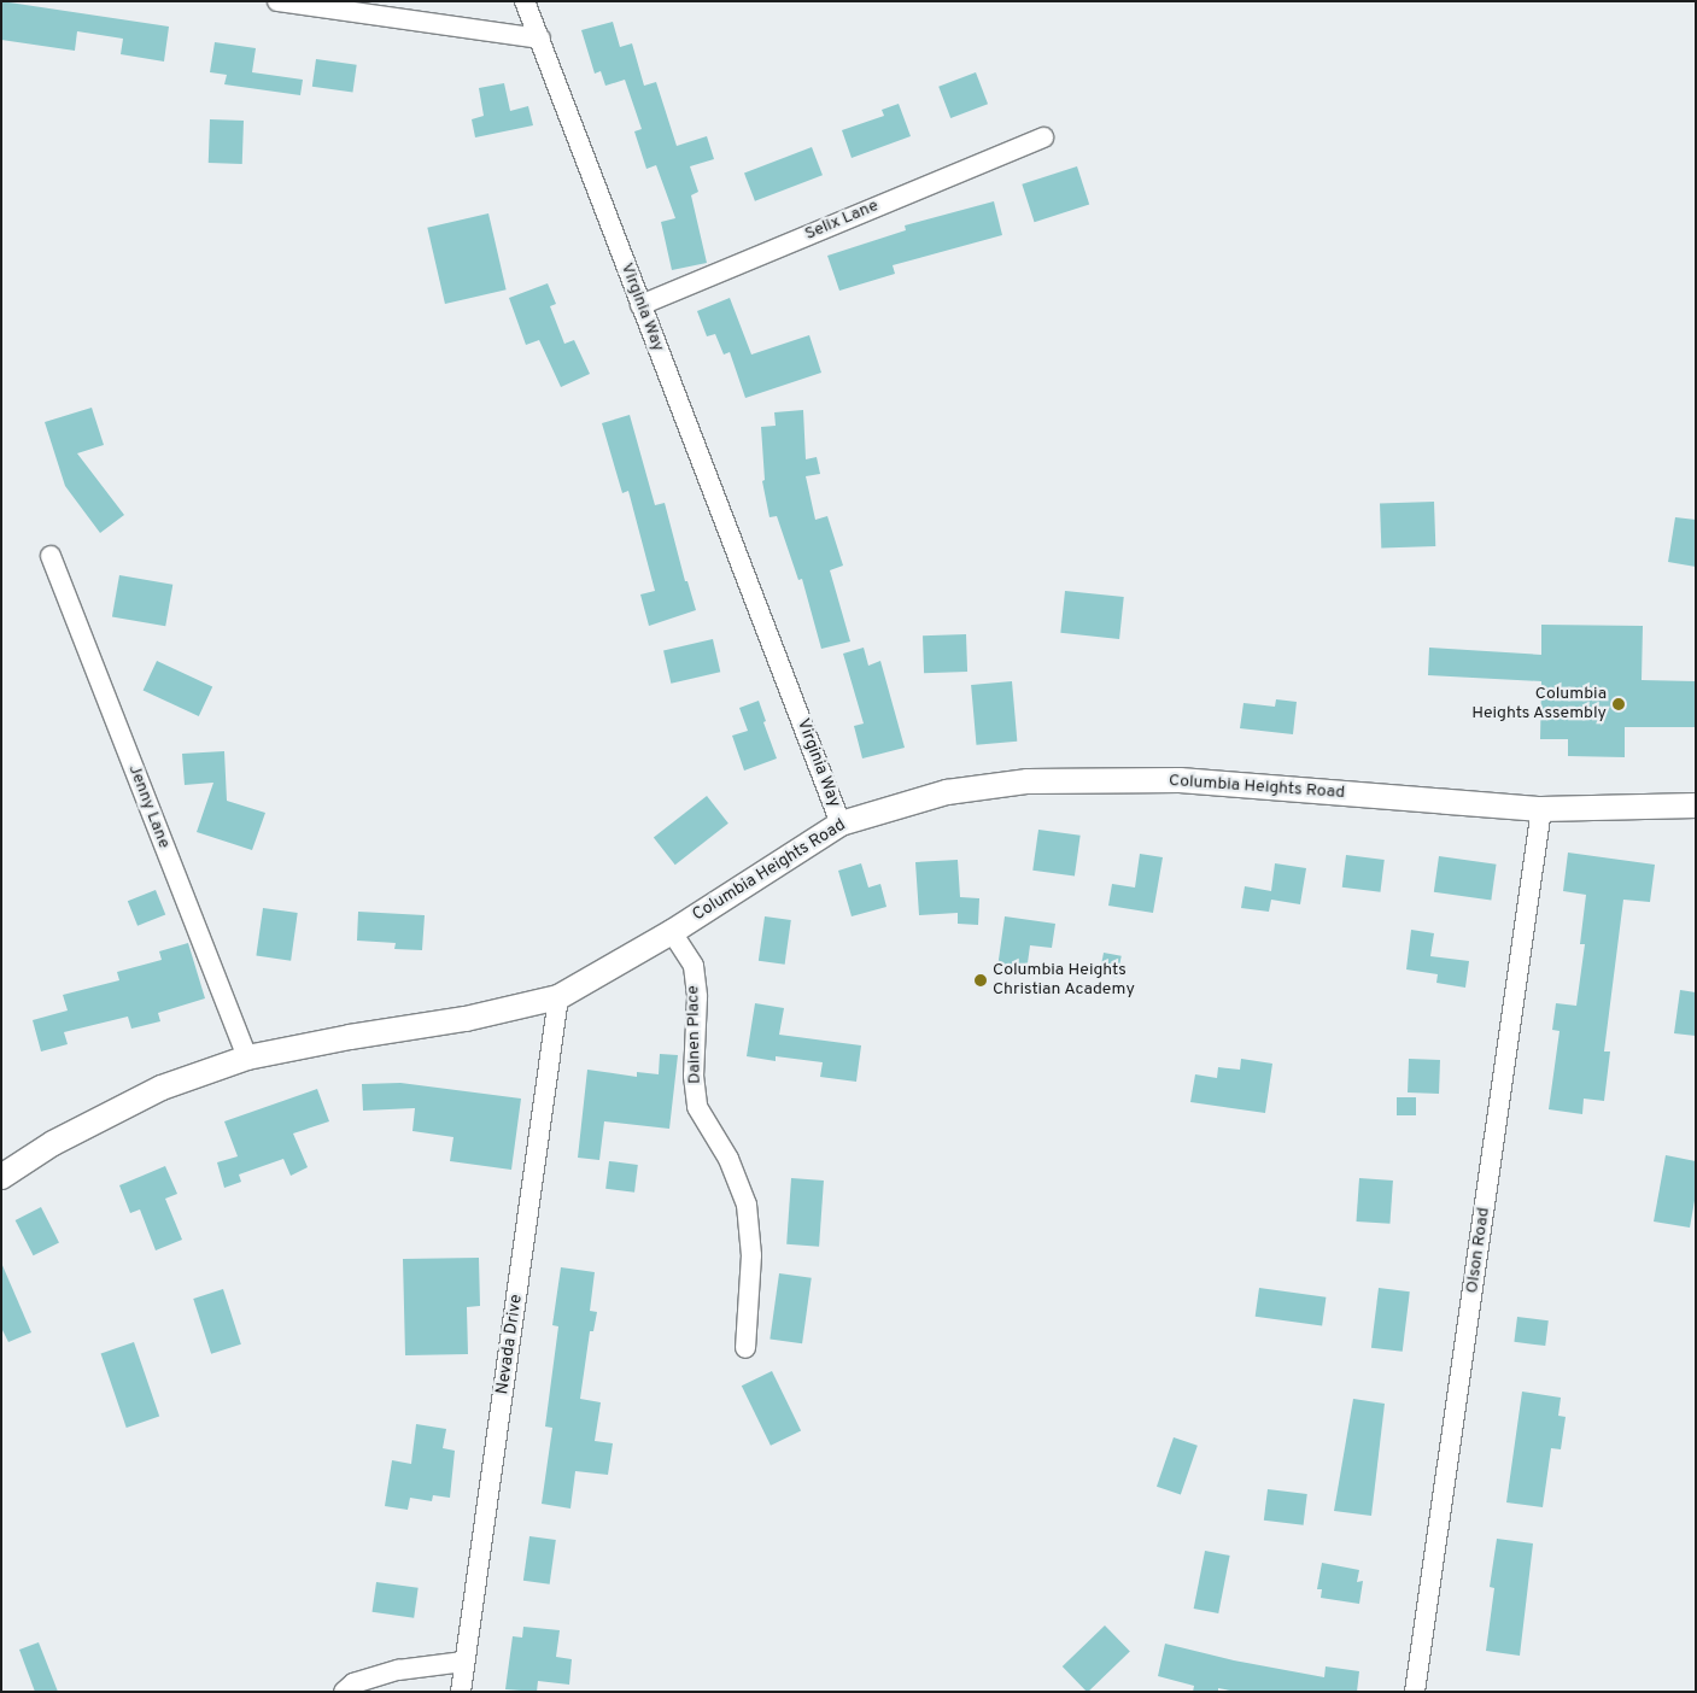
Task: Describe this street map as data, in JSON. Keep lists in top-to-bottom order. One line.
{"streets":{"street":["Selix Lane","Virginia Way","Columbia Heights Road","Jenny Lane","Dainen Place","Olson Road","Nevada Drive"]},"crossings":[["Selix Lane","Virginia Way"],["Virginia Way","Columbia Heights Road"],["Columbia Heights Road","Jenny Lane"],["Columbia Heights Road","Dainen Place"],["Columbia Heights Road","Olson Road"],["Columbia Heights Road","Nevada Drive"]],"places":["Columbia Heights Assembly","Columbia Heights Christian Academy"]}
